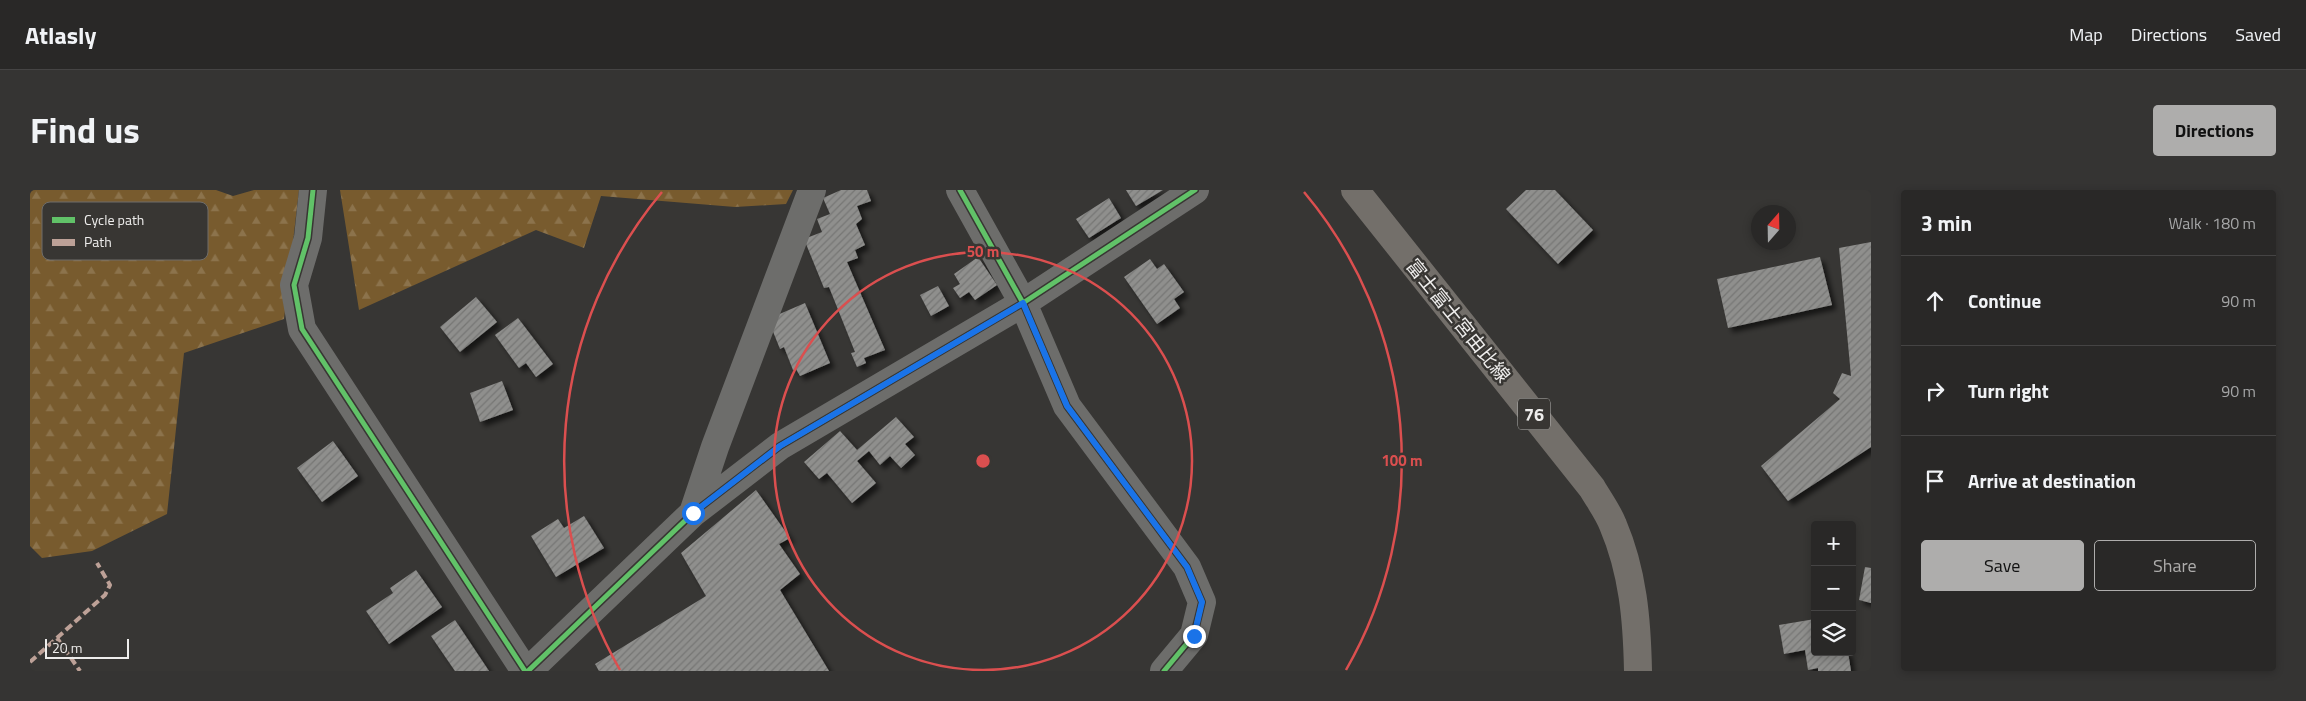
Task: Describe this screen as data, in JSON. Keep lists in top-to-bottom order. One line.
{"streets":{"main road":["富士富士宮由比線","76"]},"legend":["Cycle path","Path"],"scale_bar":"20 m","north":"top","page":{"header":"Atlasly","nav":["Map","Directions","Saved"],"title":"Find us","buttons":["Directions",["Save","Share"]],"heading":["3 min","Walk · 180 m"],"list":[["Continue","90 m"],["Turn right","90 m"],"Arrive at destination"],"map_buttons":["+","−"],"scale":"20 m"},"rings":["50 m","100 m"]}
